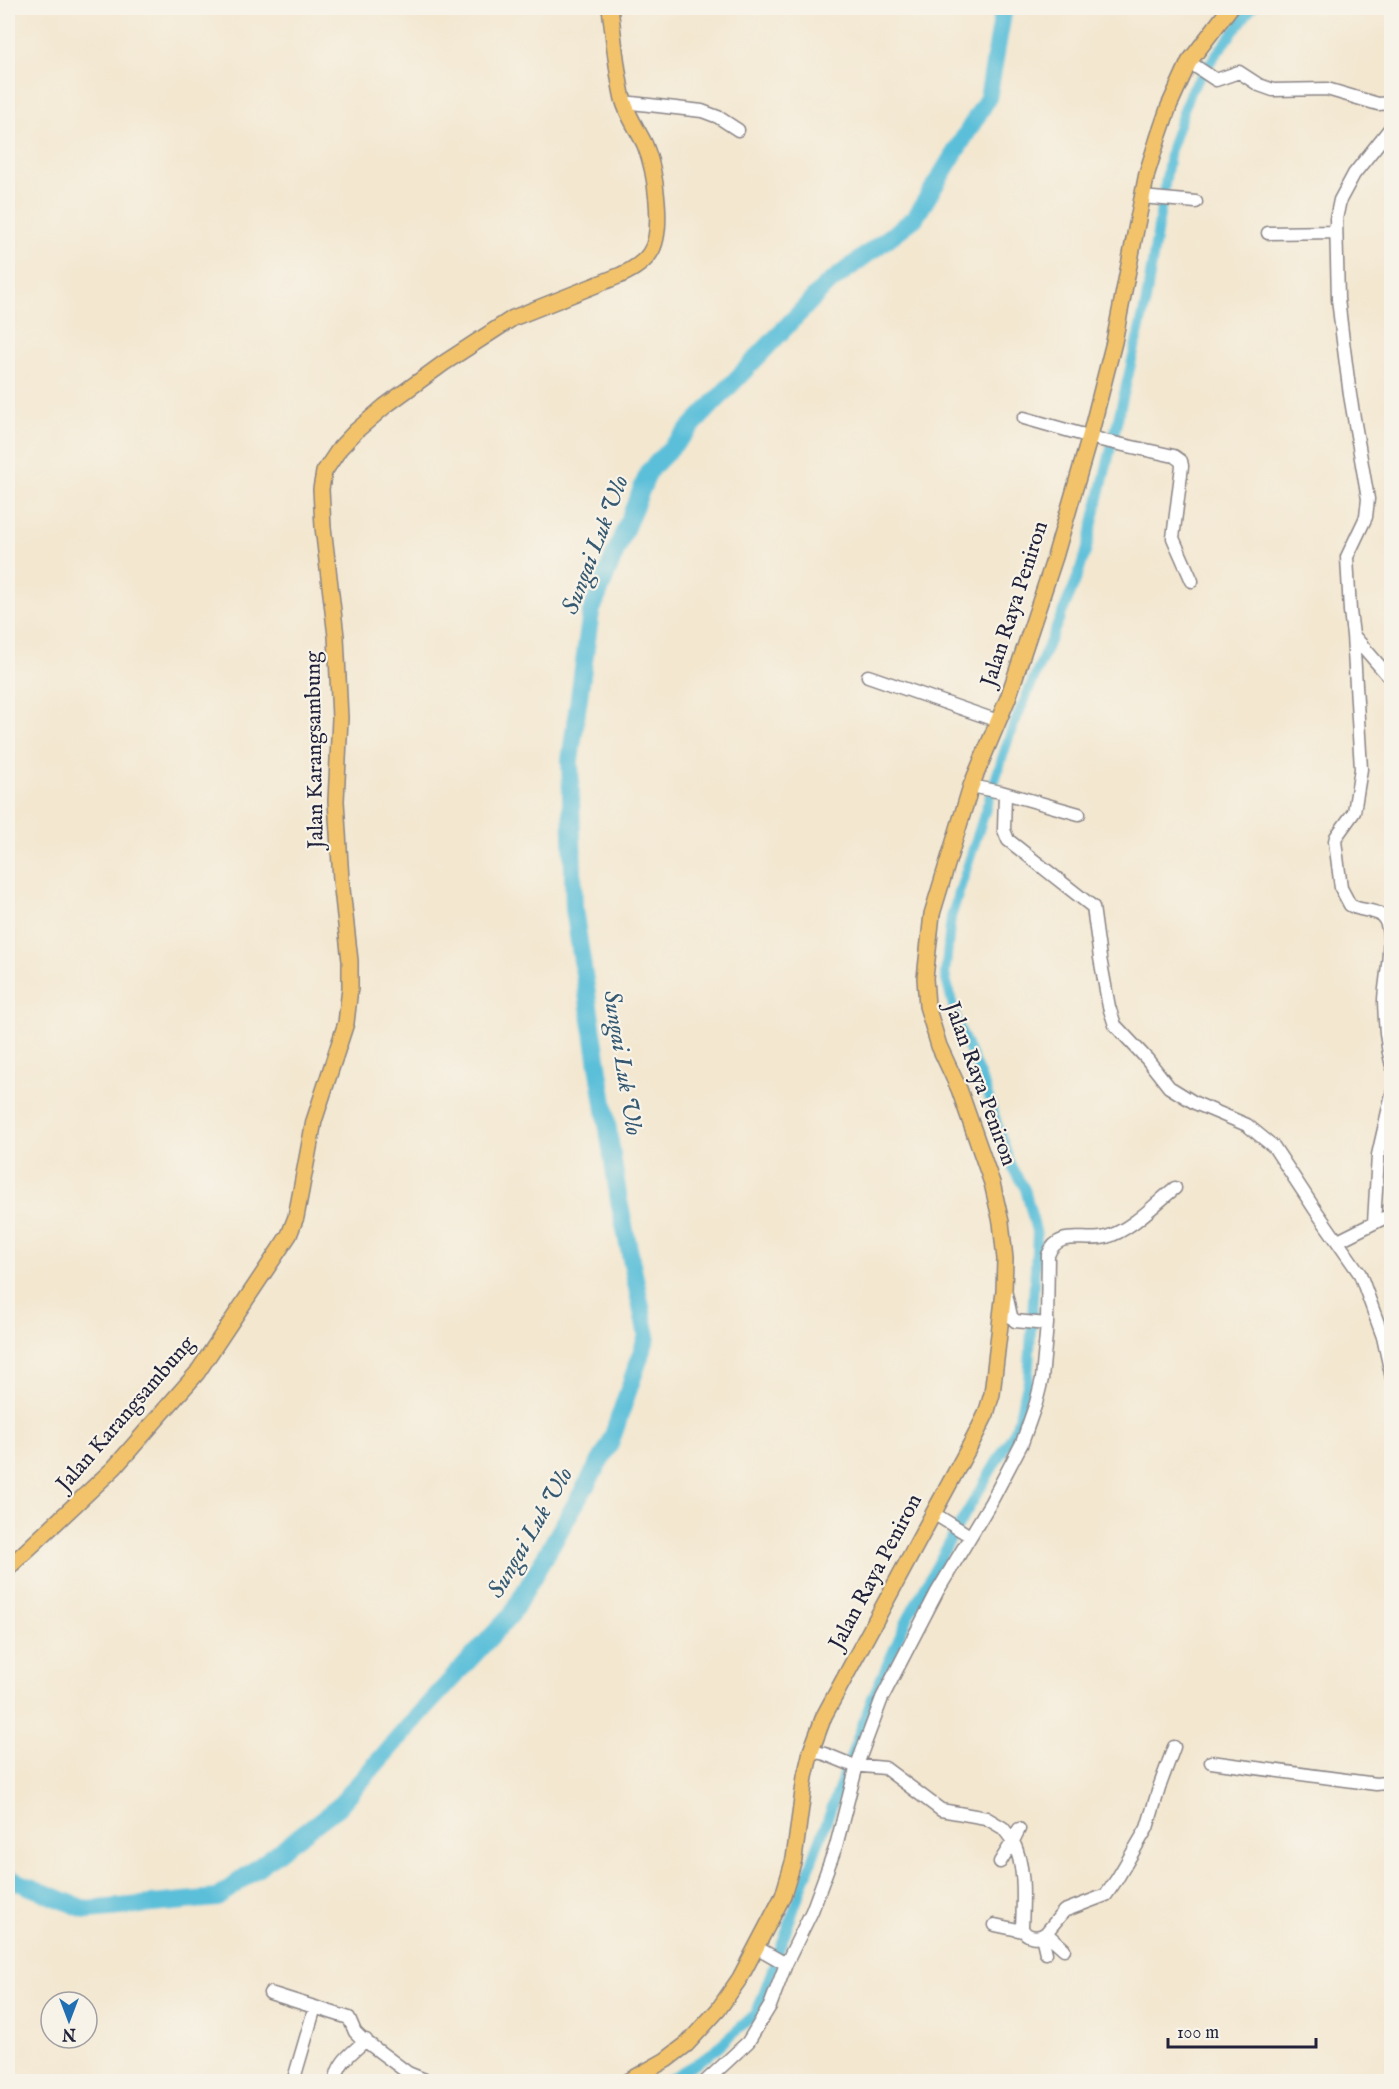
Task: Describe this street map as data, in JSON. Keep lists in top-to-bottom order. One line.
{"streets":{"main road":["Jalan Raya Peniron","Jalan Karangsambung"]},"water":["Sungai Luk Ulo"],"scale_bar":"100 m","north":"bottom"}
